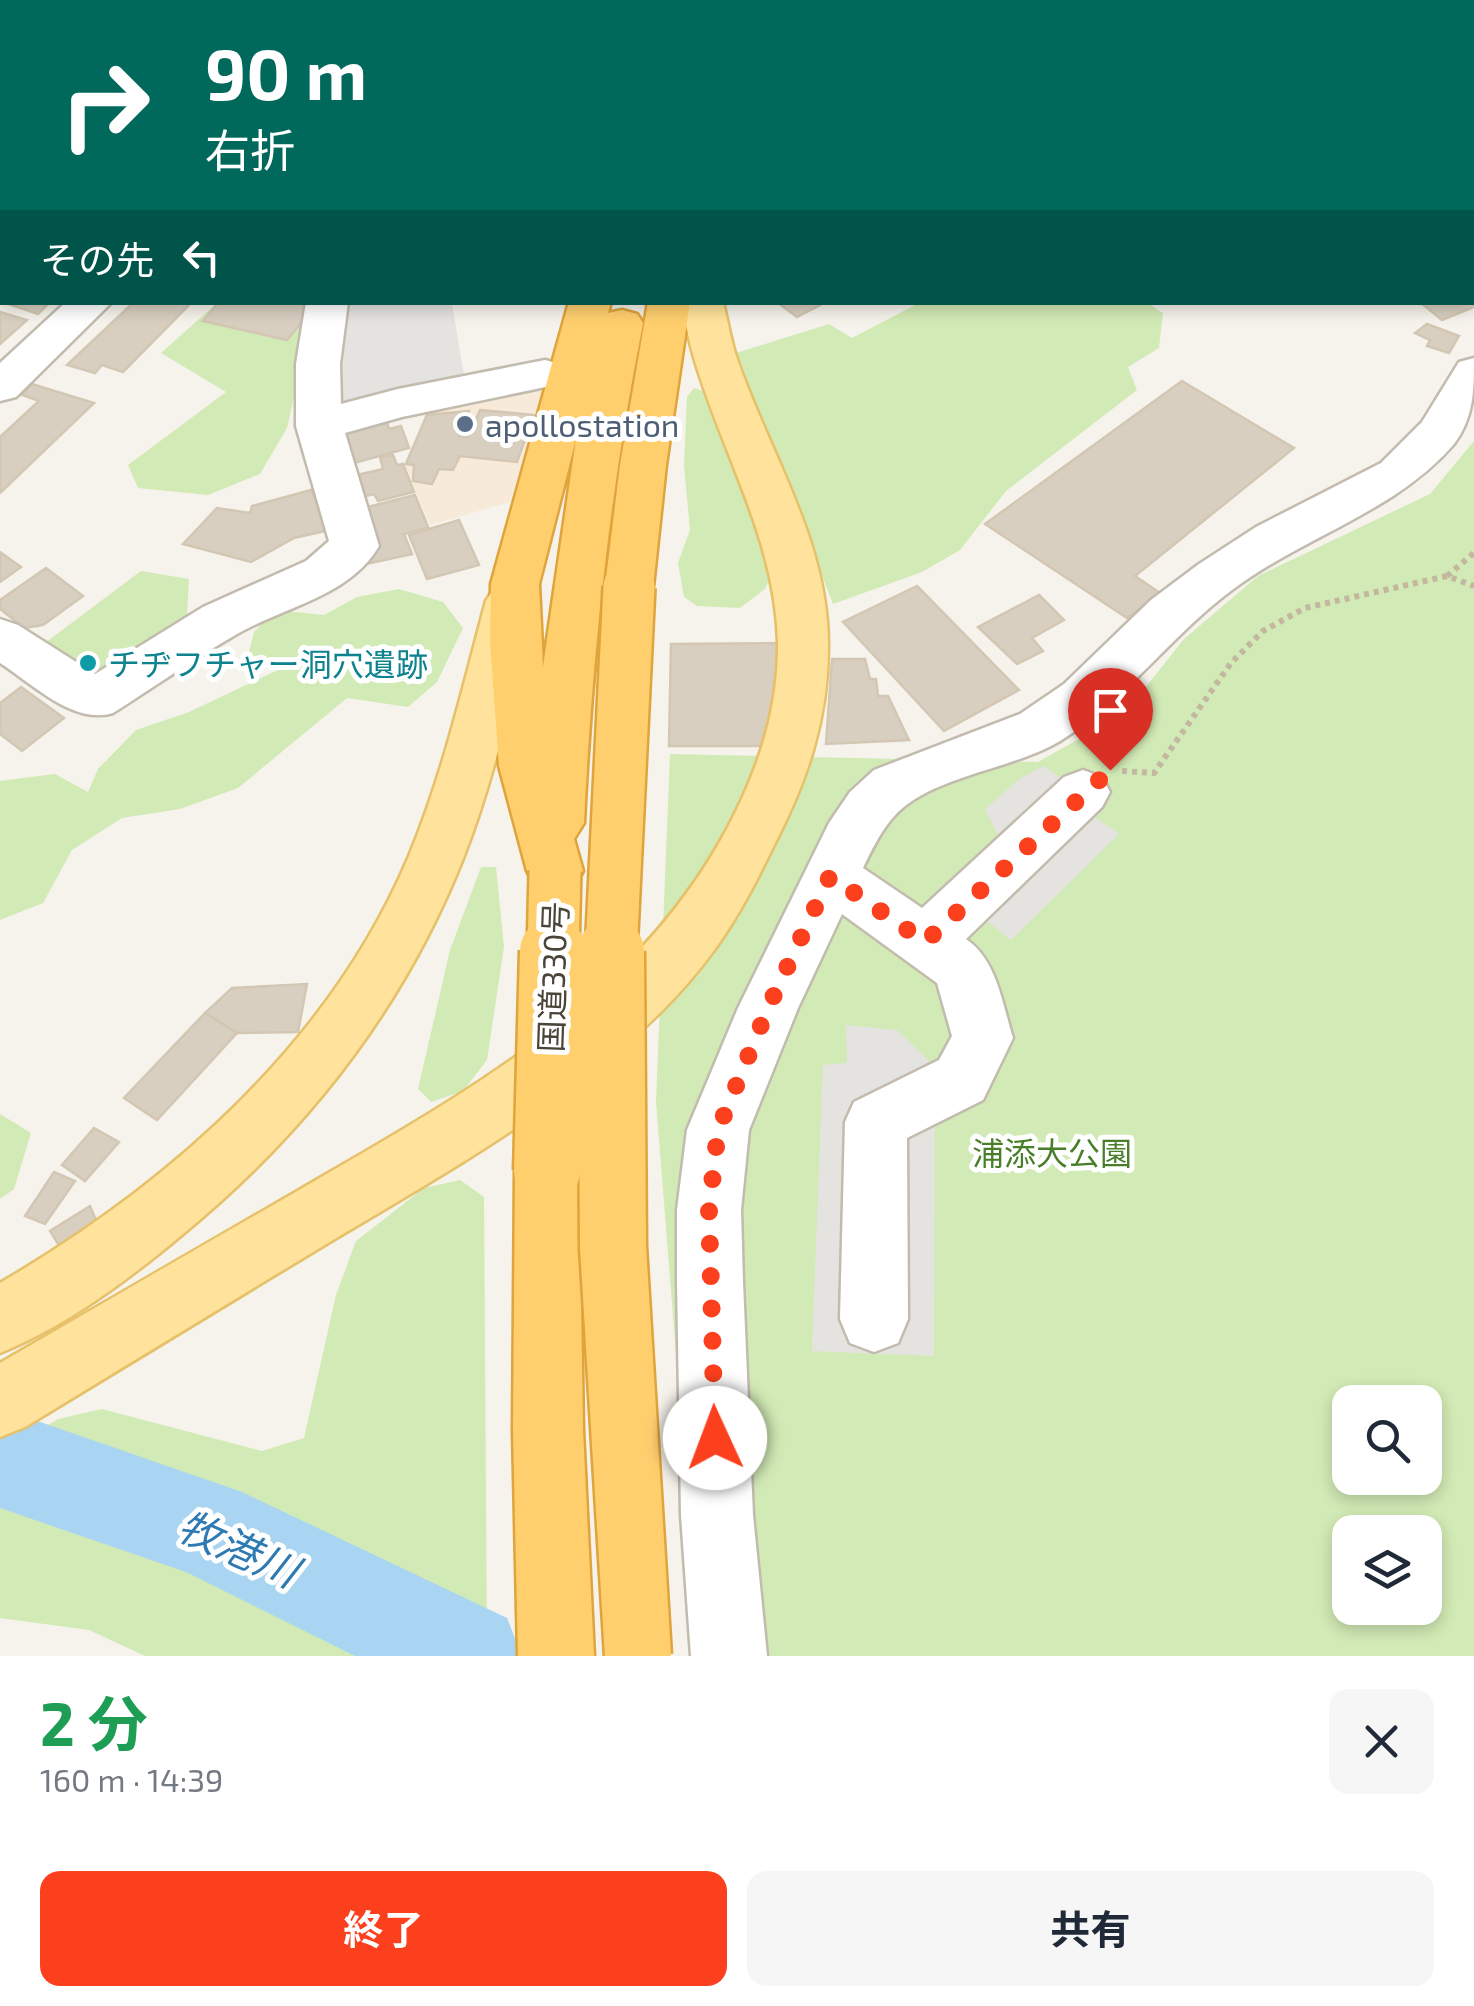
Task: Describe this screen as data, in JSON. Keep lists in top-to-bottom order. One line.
{"streets":{"highway":["国道330号"]},"water":["牧港川"],"parks":["浦添大公園"],"places":["apollostation","チヂフチャー洞穴遺跡"],"page":{"turn":["90 m","右折"],"then":"その先","heading":["2 分","160 m · 14:39"],"buttons":["終了","共有"]}}
